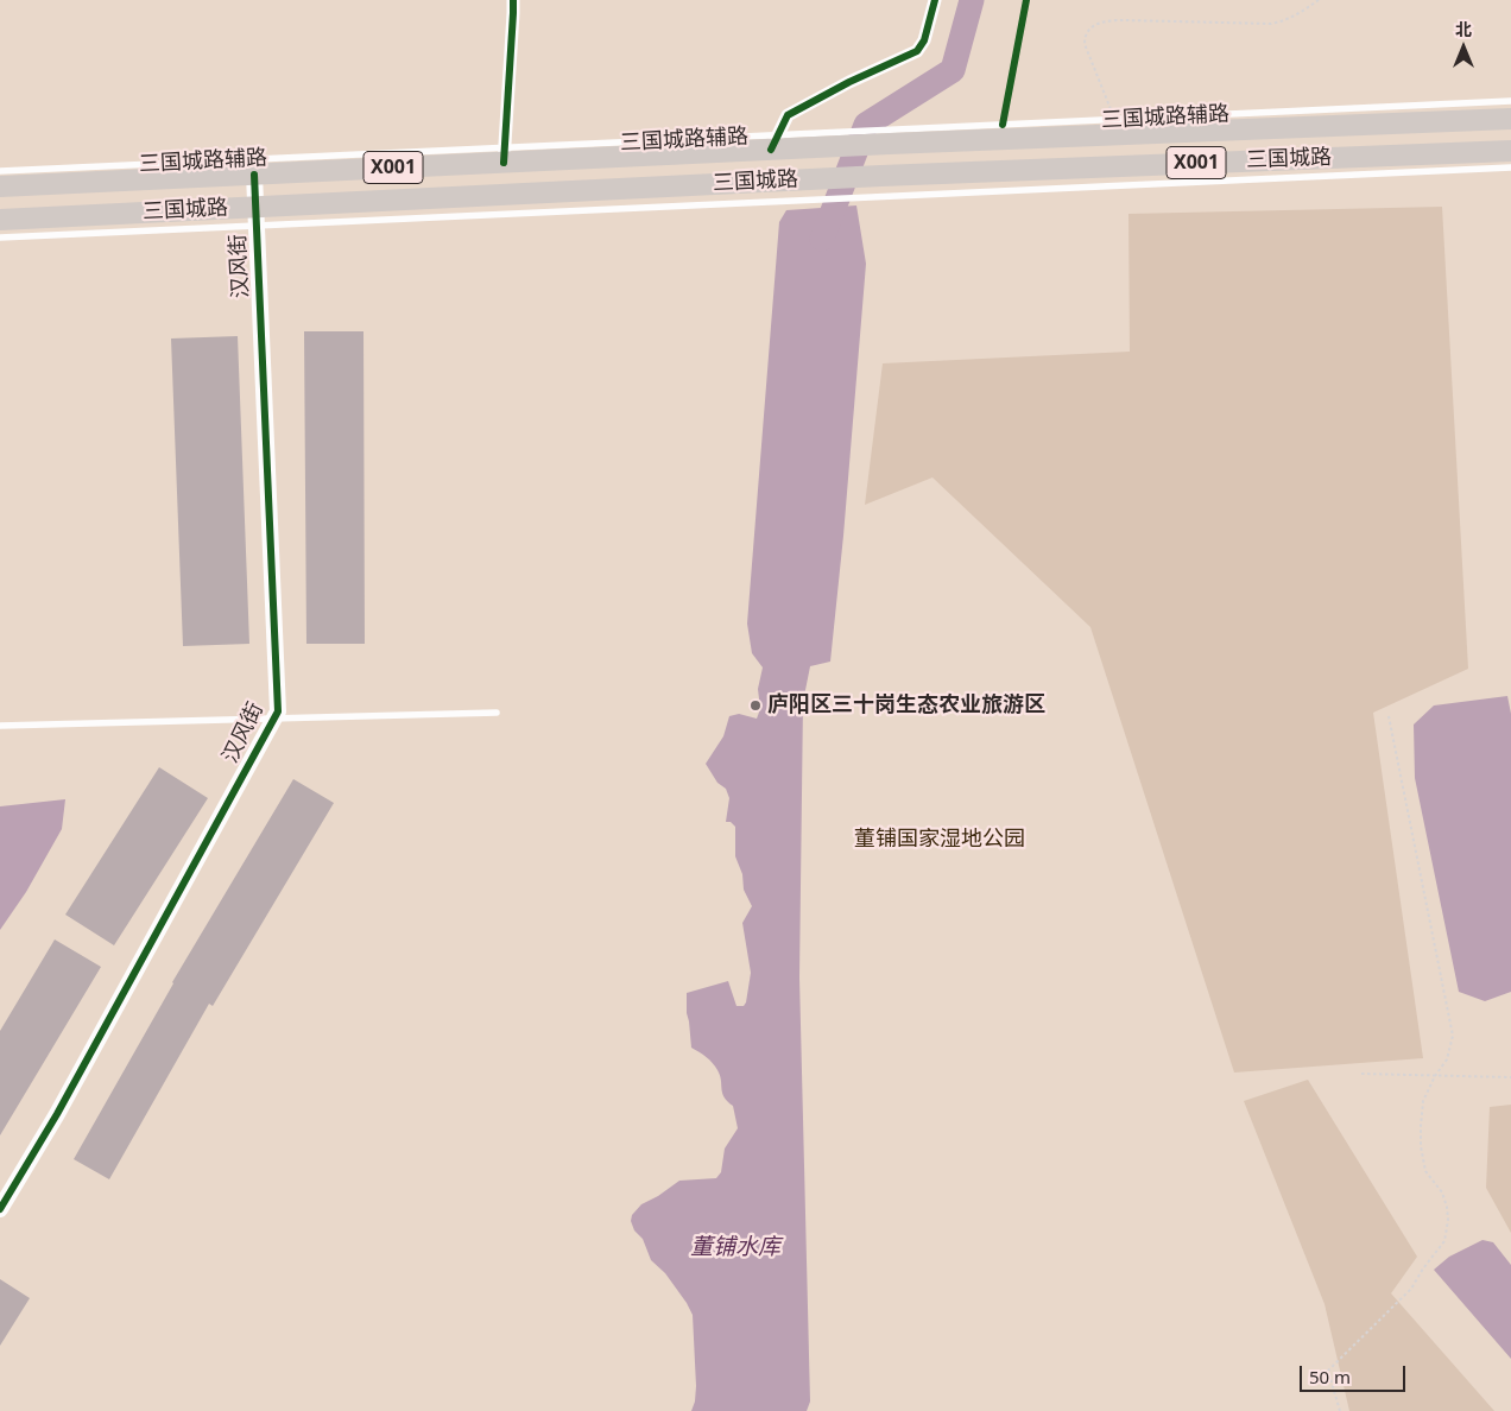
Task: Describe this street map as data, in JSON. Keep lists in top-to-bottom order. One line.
{"streets":{"main road":["三国城路","X001"],"street":["汉风街"],"lane":["三国城路辅路"]},"crossings":[["三国城路辅路","三国城路"],["三国城路","汉风街"]],"water":["董铺水库"],"parks":["董铺国家湿地公园"],"places":["庐阳区三十岗生态农业旅游区"],"scale_bar":"50 m","north":"top"}
